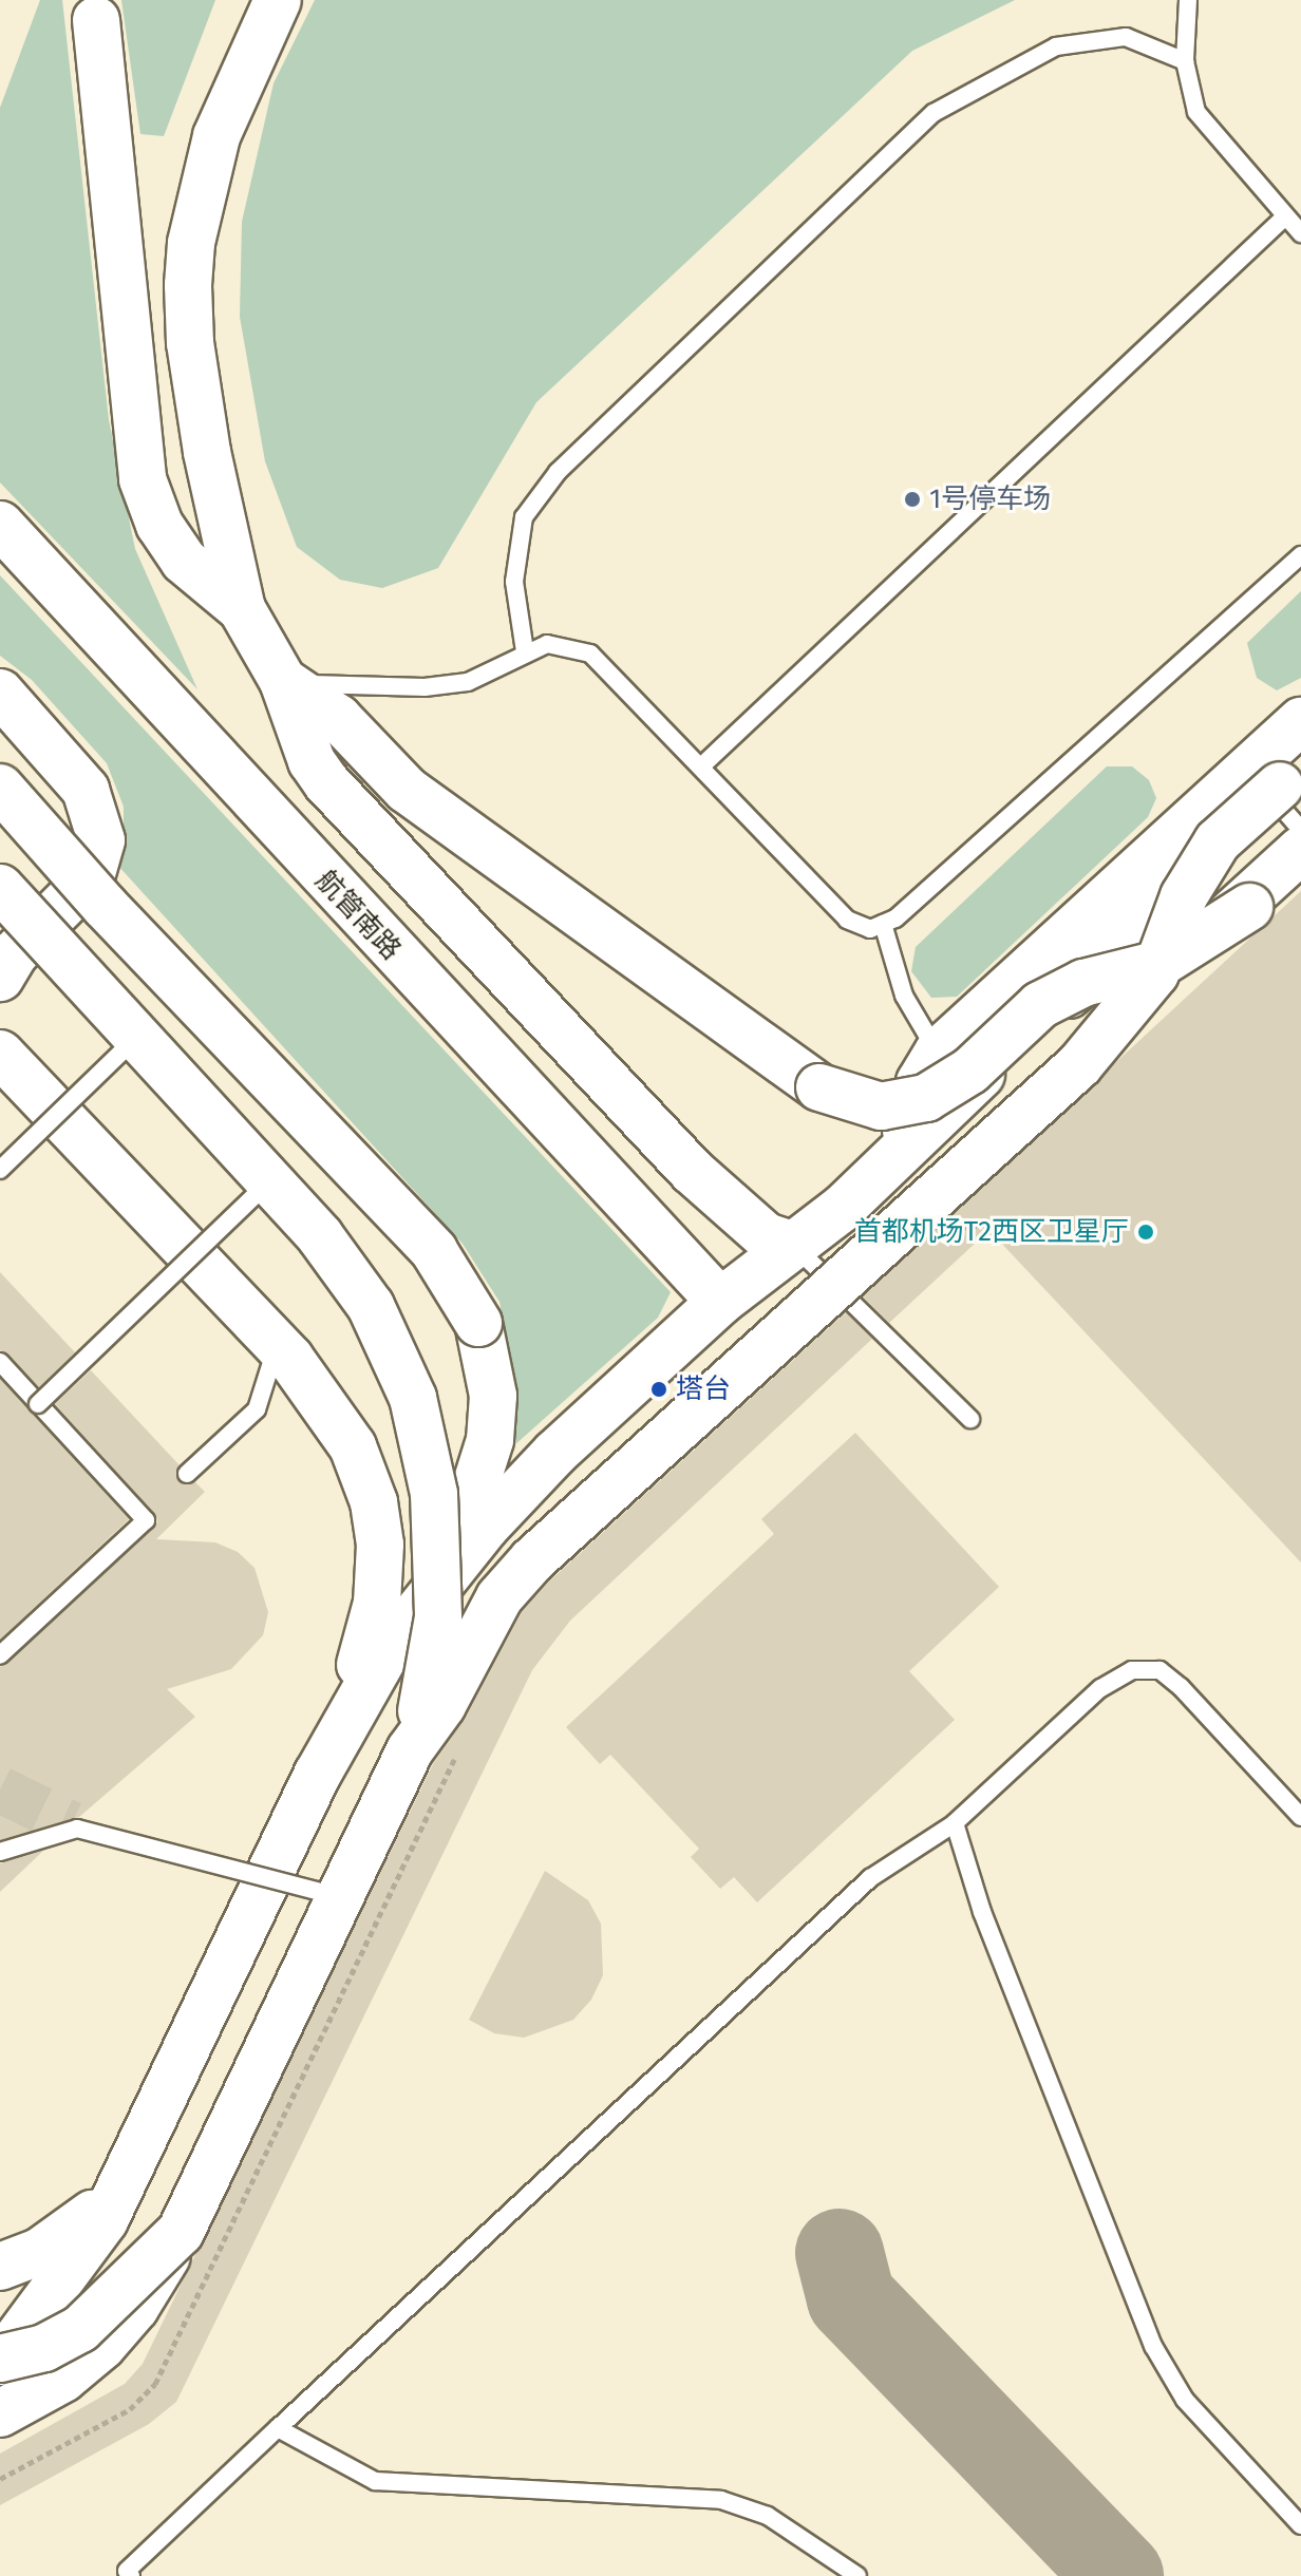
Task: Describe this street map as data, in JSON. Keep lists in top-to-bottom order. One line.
{"streets":{"street":["航管南路"]},"places":["1号停车场","首都机场T2西区卫星厅","塔台"]}
